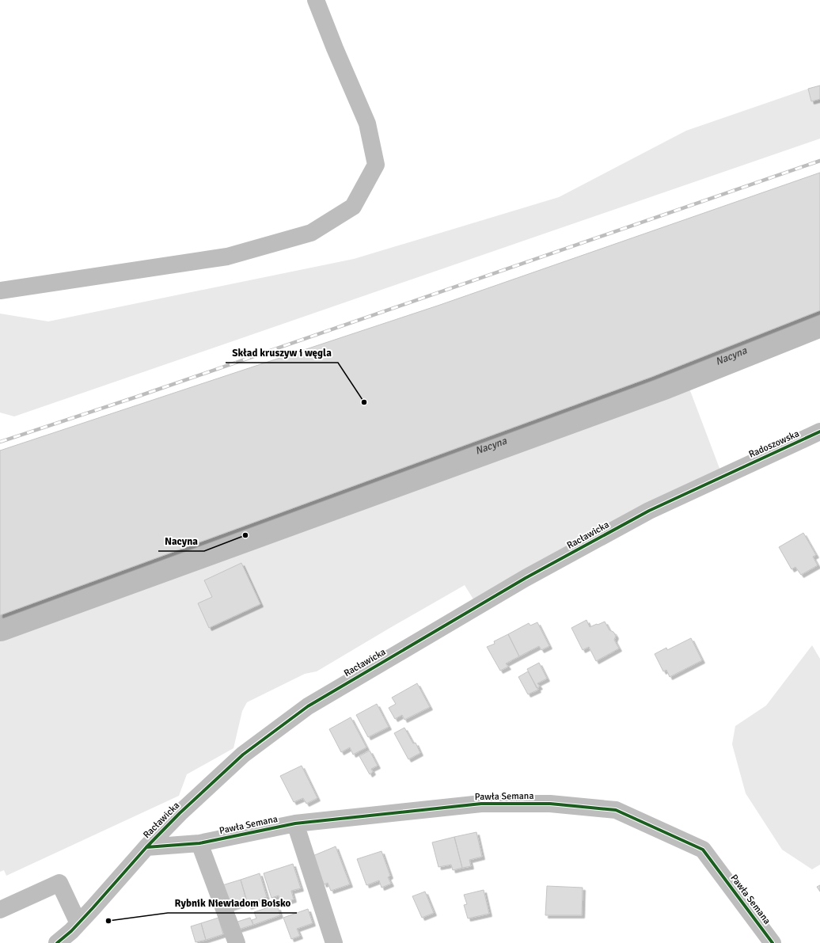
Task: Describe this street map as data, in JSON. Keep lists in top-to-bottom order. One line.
{"streets":{"street":["Radoszowska","Racławicka","Pawła Semana"]},"crossings":[["Radoszowska","Racławicka"],["Racławicka","Pawła Semana"]],"water":["Nacyna"],"places":["Skład kruszyw i węgla","Nacyna","Rybnik Niewiadom Boisko"]}
